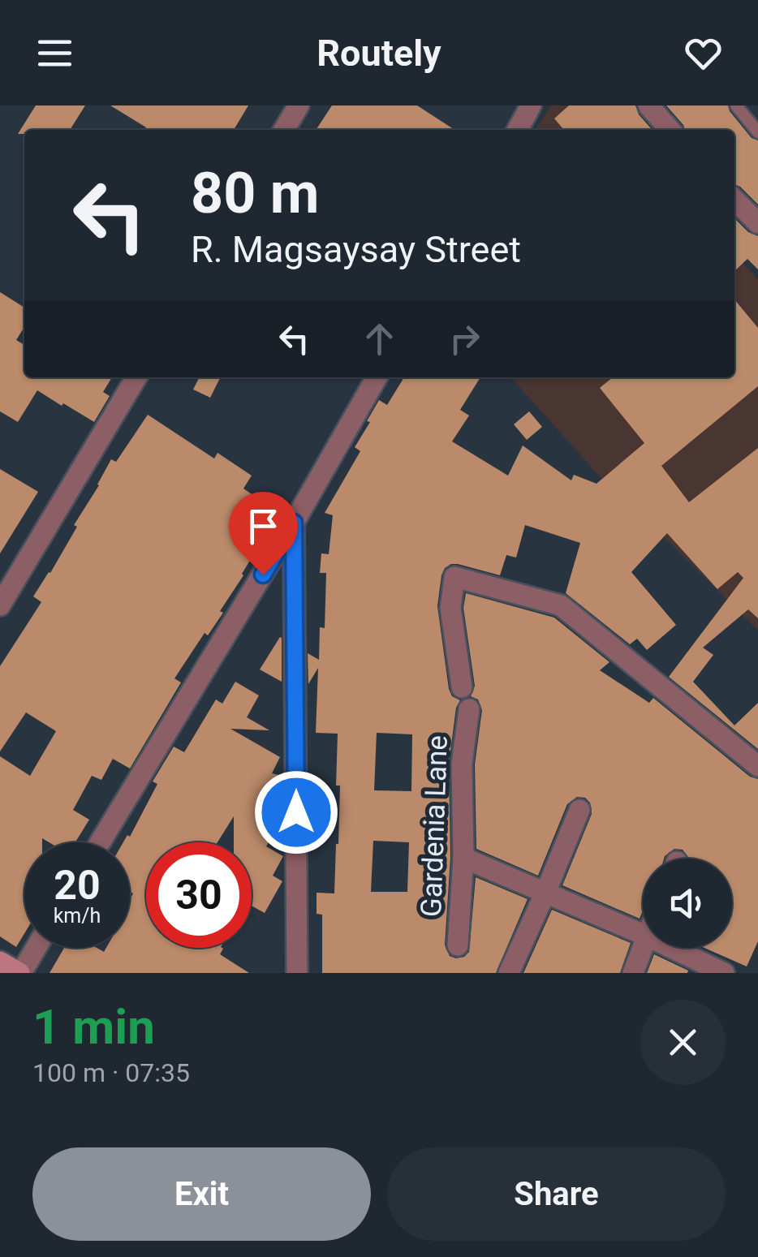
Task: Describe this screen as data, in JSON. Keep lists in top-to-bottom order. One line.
{"streets":{"street":["Gardenia Lane"]},"page":{"header":"Routely","turn":["80 m","R. Magsaysay Street"],"speed":"20 km/h","limit":"30","heading":["1 min","100 m · 07:35"],"buttons":["Exit","Share"]}}
